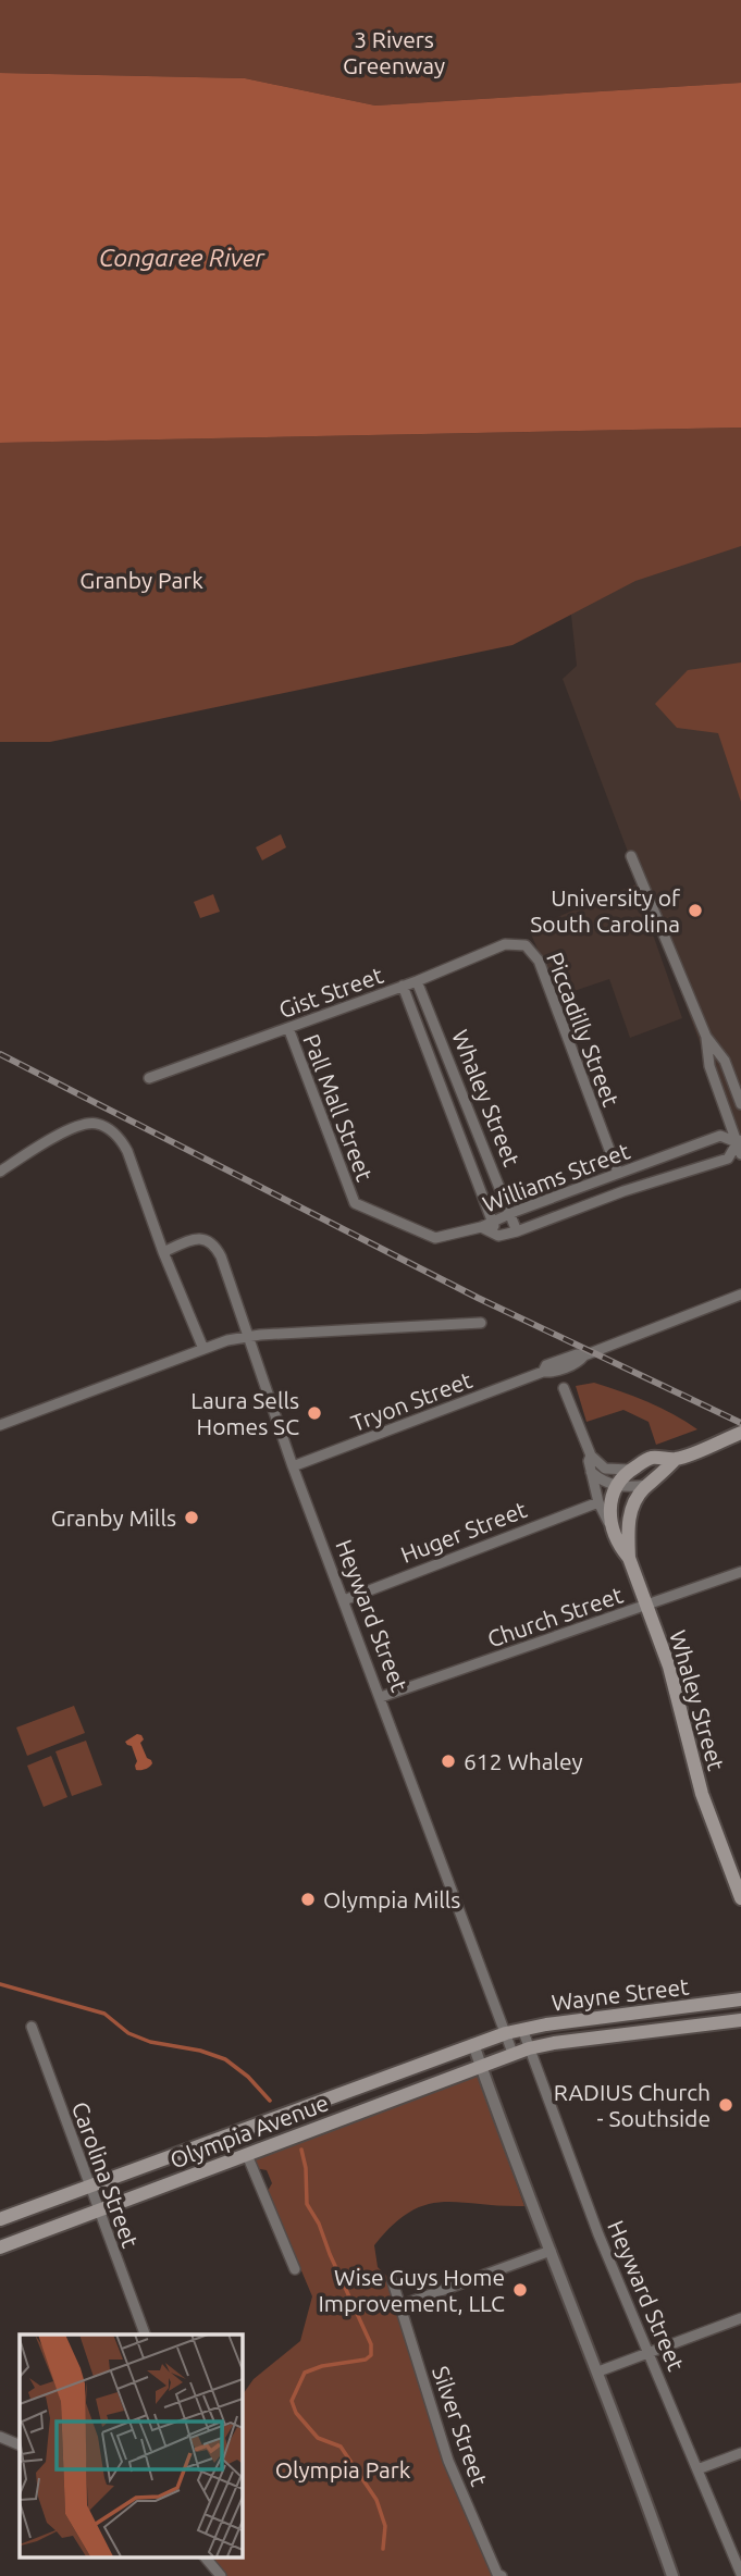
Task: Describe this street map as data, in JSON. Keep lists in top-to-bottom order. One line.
{"streets":{"main road":["Whaley Street","Wayne Street","Olympia Avenue"],"street":["Gist Street","Piccadilly Street","Pall Mall Street","Williams Street","Tryon Street","Huger Street","Heyward Street","Church Street","Carolina Street","Silver Street"]},"crossings":[["Gist Street","Piccadilly Street"],["Gist Street","Whaley Street"],["Gist Street","Pall Mall Street"],["Piccadilly Street","Williams Street"],["Whaley Street","Williams Street"],["Whaley Street","Huger Street"],["Whaley Street","Church Street"],["Pall Mall Street","Williams Street"],["Tryon Street","Heyward Street"],["Huger Street","Heyward Street"],["Heyward Street","Church Street"],["Heyward Street","Wayne Street"],["Heyward Street","Olympia Avenue"],["Wayne Street","Olympia Avenue"],["Olympia Avenue","Carolina Street"]],"water":["Congaree River"],"parks":["3 Rivers Greenway","Granby Park","Olympia Park"],"places":["University of South Carolina","Laura Sells Homes SC","Granby Mills","612 Whaley","Olympia Mills","RADIUS Church - Southside","Wise Guys Home Improvement, LLC"]}
